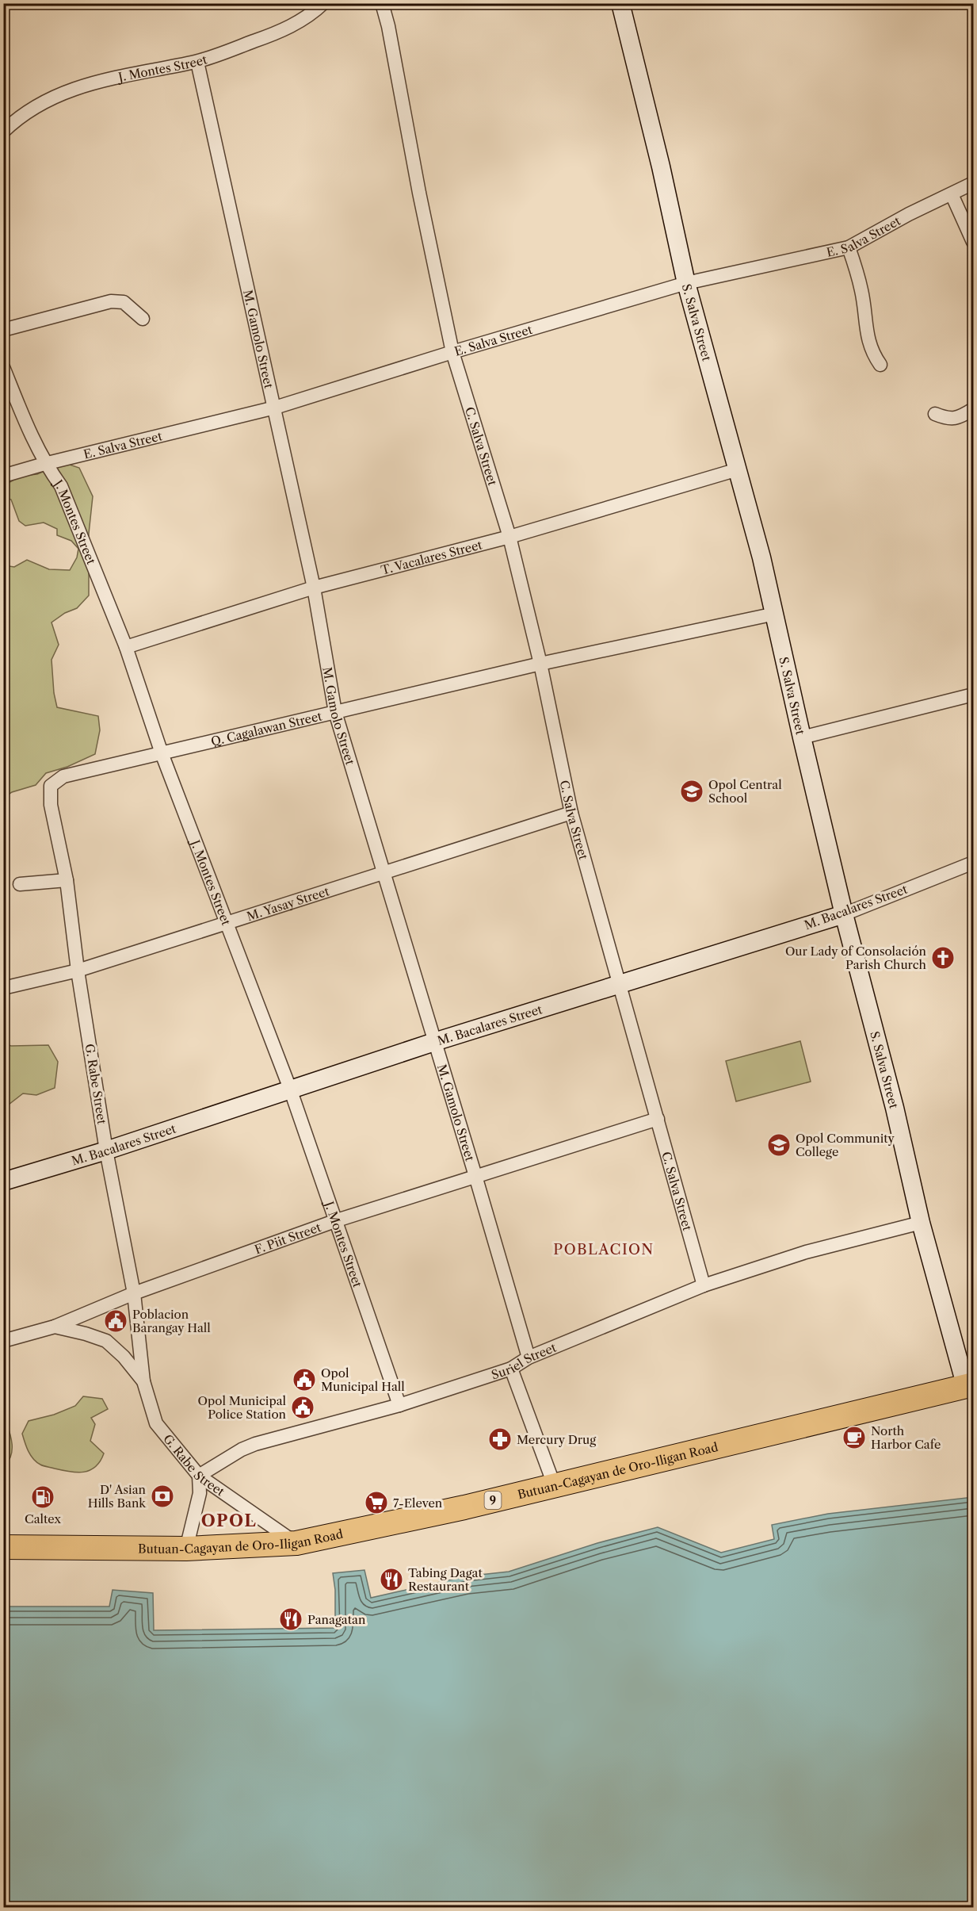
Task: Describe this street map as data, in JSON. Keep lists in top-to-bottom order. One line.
{"streets":{"highway":["Butuan-Cagayan de Oro-Iligan Road","9"],"street":["J. Montes Street","E. Salva Street","S. Salva Street","M. Gamolo Street","C. Salva Street","T. Vacalares Street","Q. Cagalawan Street","M. Yasay Street","M. Bacalares Street","G. Rabe Street","F. Piit Street","Suriel Street"]},"crossings":[["J. Montes Street","E. Salva Street"],["J. Montes Street","M. Gamolo Street"],["J. Montes Street","T. Vacalares Street"],["J. Montes Street","Q. Cagalawan Street"],["J. Montes Street","M. Yasay Street"],["J. Montes Street","M. Bacalares Street"],["J. Montes Street","F. Piit Street"],["J. Montes Street","Suriel Street"],["E. Salva Street","S. Salva Street"],["E. Salva Street","M. Gamolo Street"],["E. Salva Street","C. Salva Street"],["S. Salva Street","T. Vacalares Street"],["S. Salva Street","Q. Cagalawan Street"],["S. Salva Street","M. Bacalares Street"],["S. Salva Street","Suriel Street"],["S. Salva Street","Butuan-Cagayan de Oro-Iligan Road"],["M. Gamolo Street","T. Vacalares Street"],["M. Gamolo Street","Q. Cagalawan Street"],["M. Gamolo Street","M. Yasay Street"],["M. Gamolo Street","M. Bacalares Street"],["M. Gamolo Street","F. Piit Street"],["M. Gamolo Street","Suriel Street"],["C. Salva Street","T. Vacalares Street"],["C. Salva Street","Q. Cagalawan Street"],["C. Salva Street","M. Yasay Street"],["C. Salva Street","M. Bacalares Street"],["C. Salva Street","F. Piit Street"],["C. Salva Street","Suriel Street"],["Q. Cagalawan Street","G. Rabe Street"],["M. Yasay Street","G. Rabe Street"],["M. Bacalares Street","G. Rabe Street"],["G. Rabe Street","F. Piit Street"],["G. Rabe Street","Suriel Street"],["G. Rabe Street","Butuan-Cagayan de Oro-Iligan Road"]],"districts":["POBLACION","OPOL"],"places":{"school or university":["Opol Central School","Opol Community College"],"church":["Our Lady of Consolación Parish Church"],"public building":["Poblacion Barangay Hall","Opol Municipal Hall","Opol Municipal Police Station"],"cafe":["North Harbor Cafe"],"pharmacy":["Mercury Drug"],"bank":["D' Asian Hills Bank"],"fuel station":["Caltex"],"supermarket":["7-Eleven"],"restaurant":["Tabing Dagat Restaurant","Panagatan"]}}
